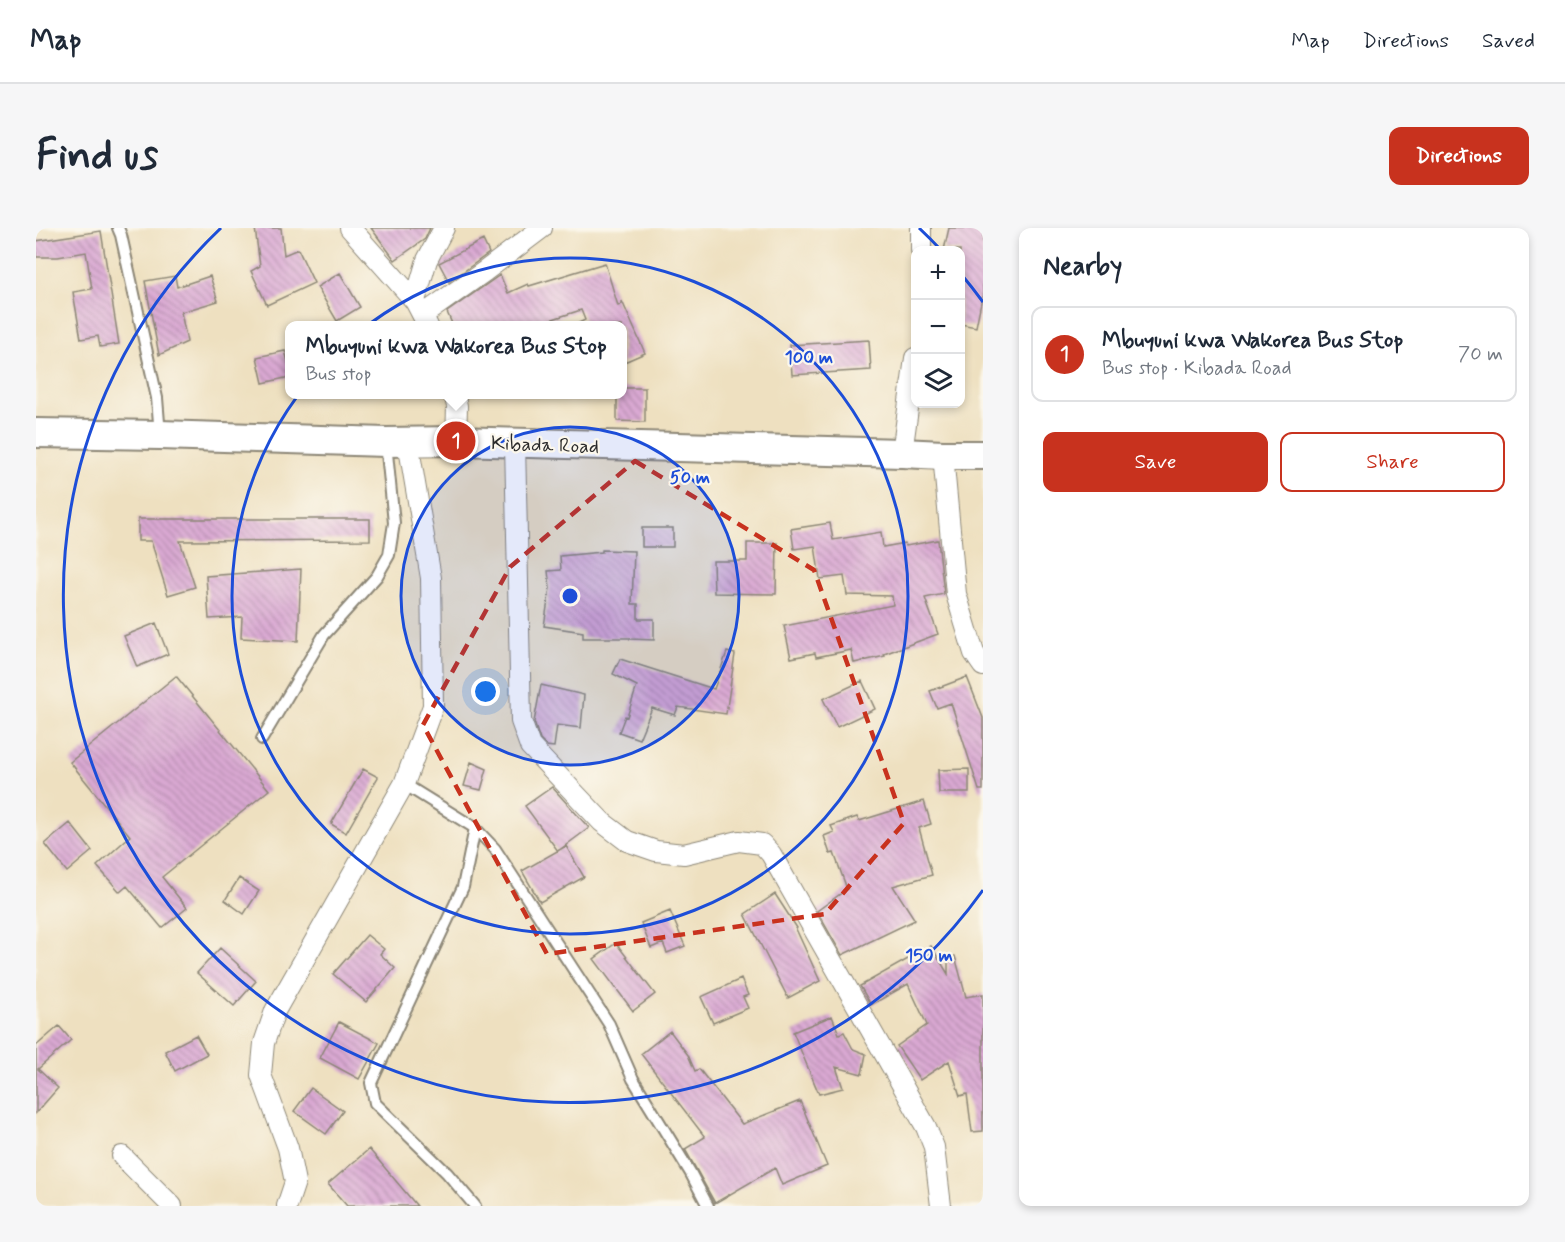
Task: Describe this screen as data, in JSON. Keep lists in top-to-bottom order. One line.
{"streets":{"main road":["Kibada Road"]},"page":{"header":"Map","nav":["Map","Directions","Saved"],"buttons":["Directions",["Save","Share"]],"title":"Find us","heading":"Nearby","map_buttons":["+","−"],"list":[{"mark":"1","name":"Mbuyuni kwa Wakorea Bus Stop","note":"Bus stop · Kibada Road","value":"70 m"}],"popup":["Mbuyuni kwa Wakorea Bus Stop","Bus stop"],"pins":"1"},"rings":["100 m","50 m","150 m"]}
